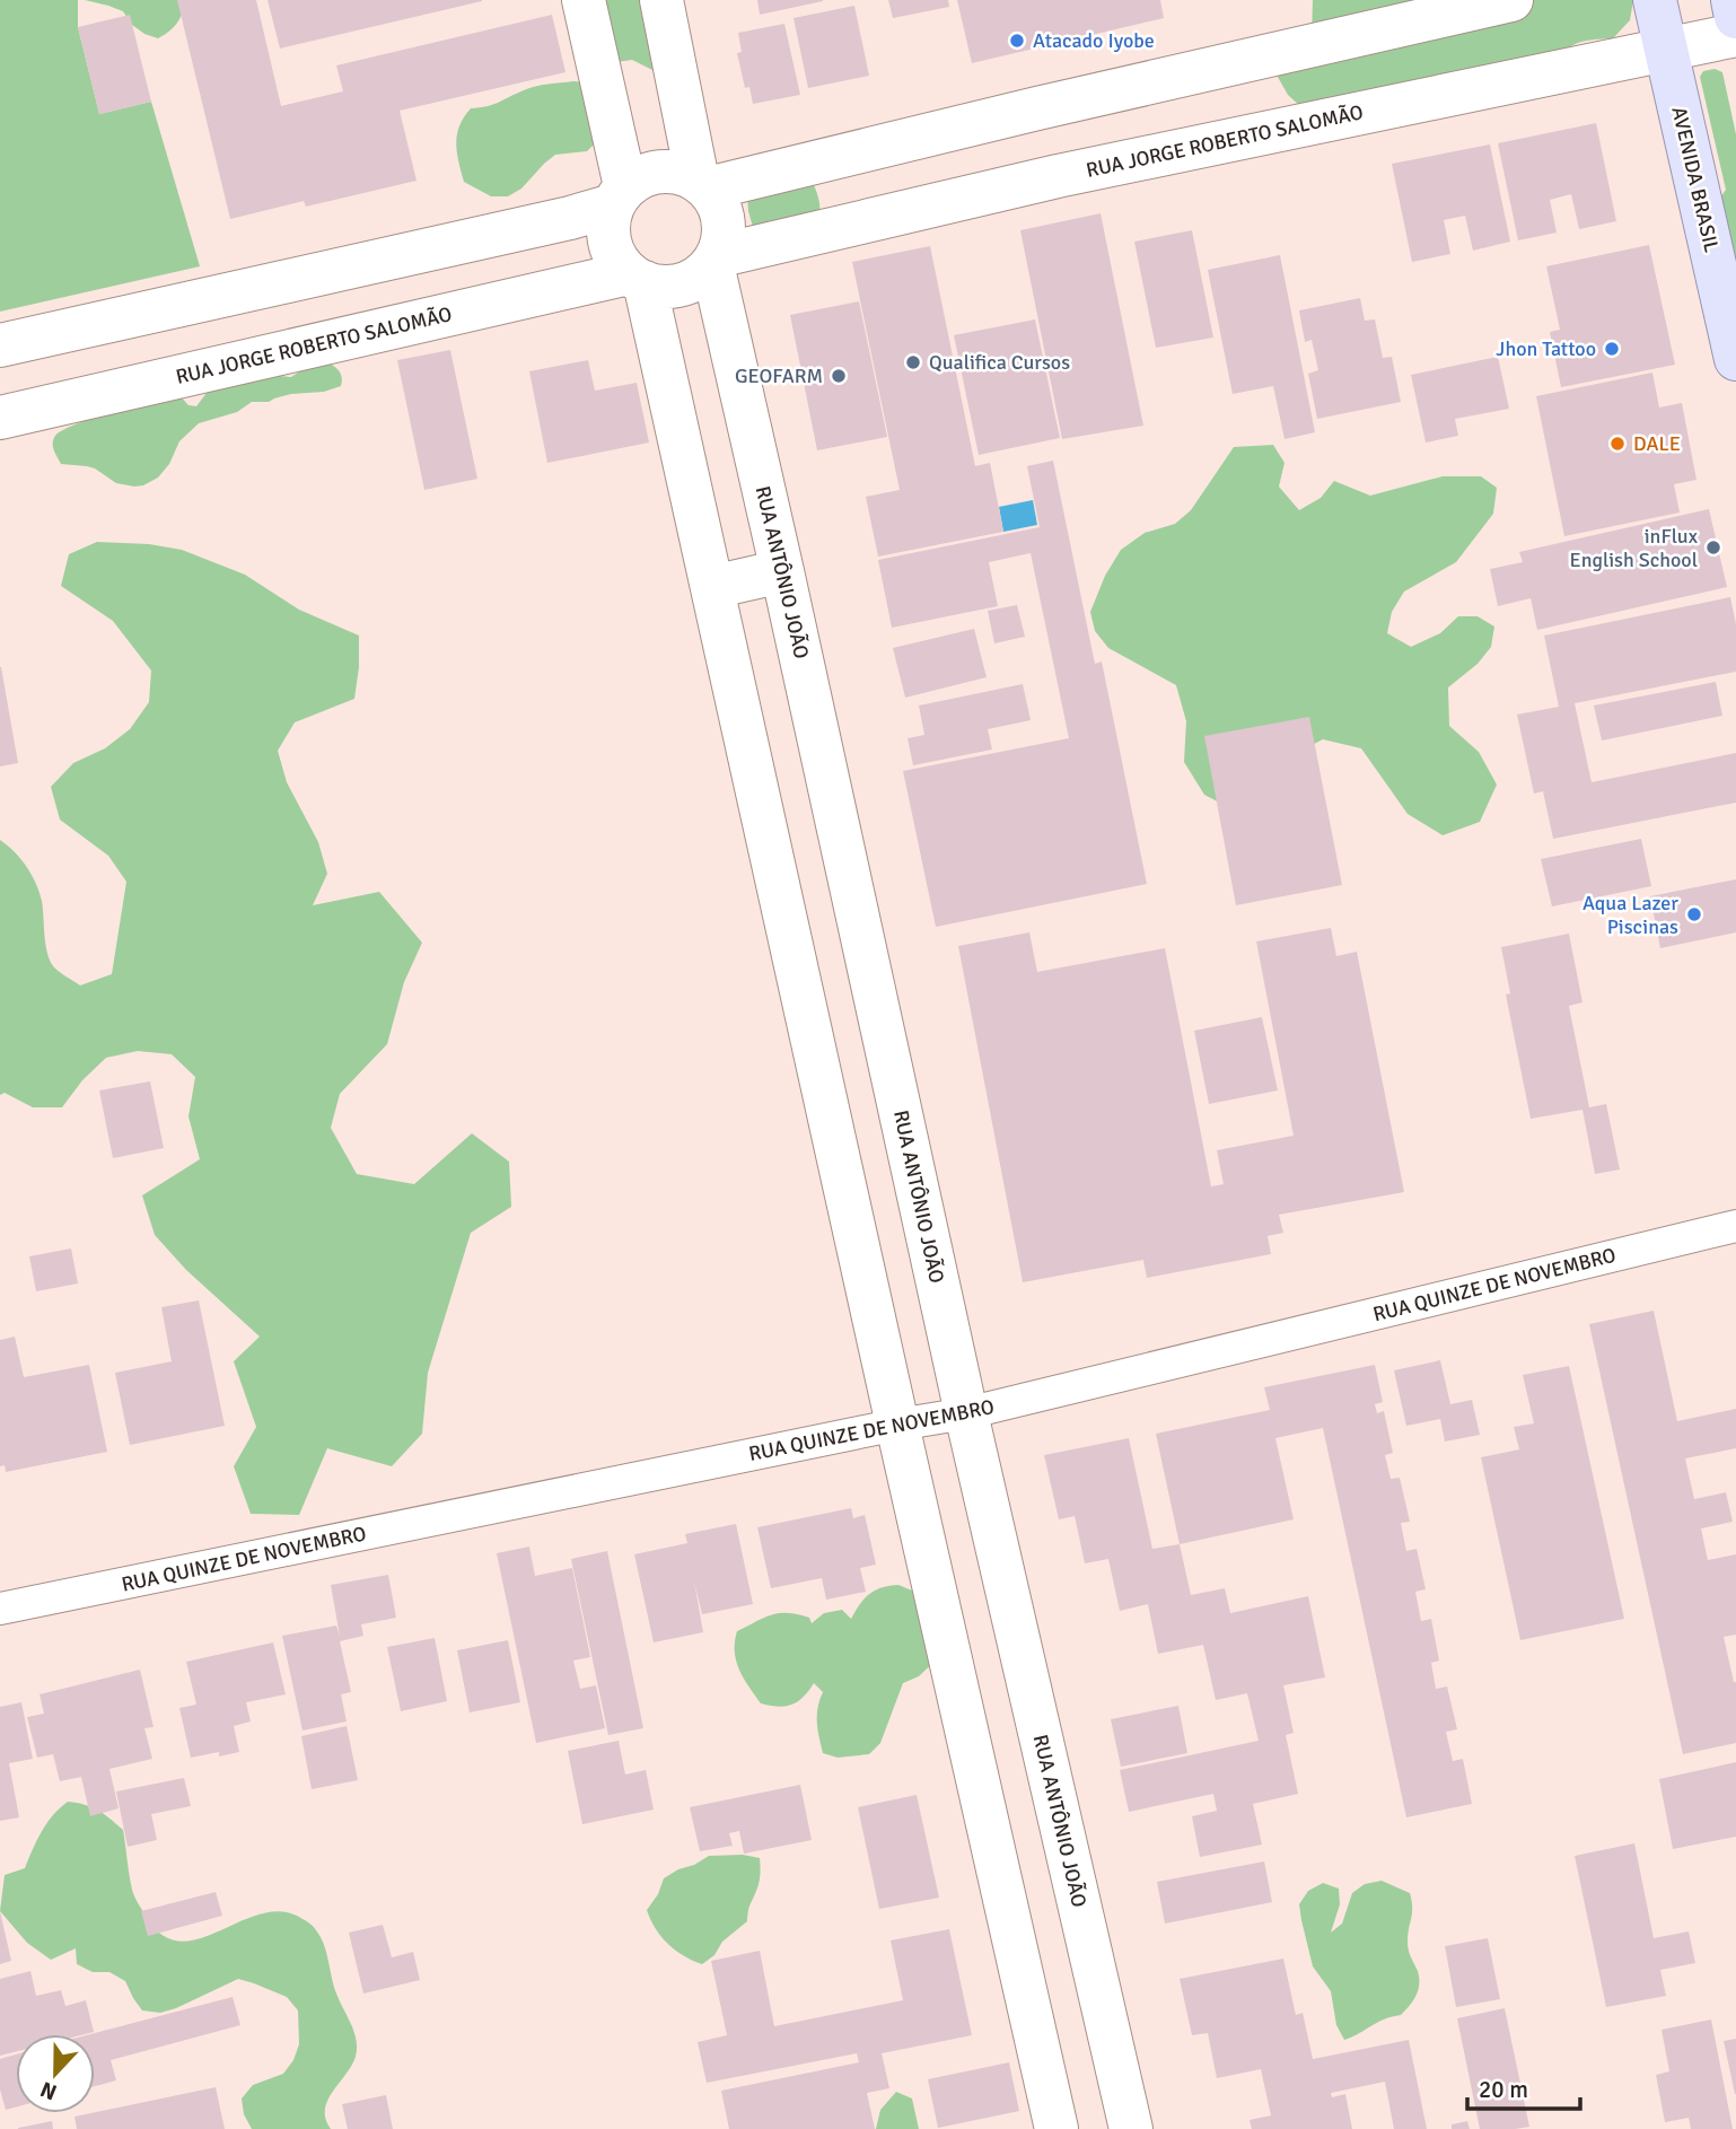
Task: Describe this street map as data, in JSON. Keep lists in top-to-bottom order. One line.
{"streets":{"main road":["RUA JORGE ROBERTO SALOMÃO","AVENIDA BRASIL","RUA ANTÔNIO JOÃO"],"street":["RUA QUINZE DE NOVEMBRO"]},"crossings":[["RUA JORGE ROBERTO SALOMÃO","AVENIDA BRASIL"],["RUA JORGE ROBERTO SALOMÃO","RUA ANTÔNIO JOÃO"],["RUA ANTÔNIO JOÃO","RUA QUINZE DE NOVEMBRO"]],"places":["Atacado Iyobe","Jhon Tattoo","Qualifica Cursos","GEOFARM","DALE","inFlux English School","Aqua Lazer Piscinas"],"scale_bar":"20 m","north":"bottom"}
